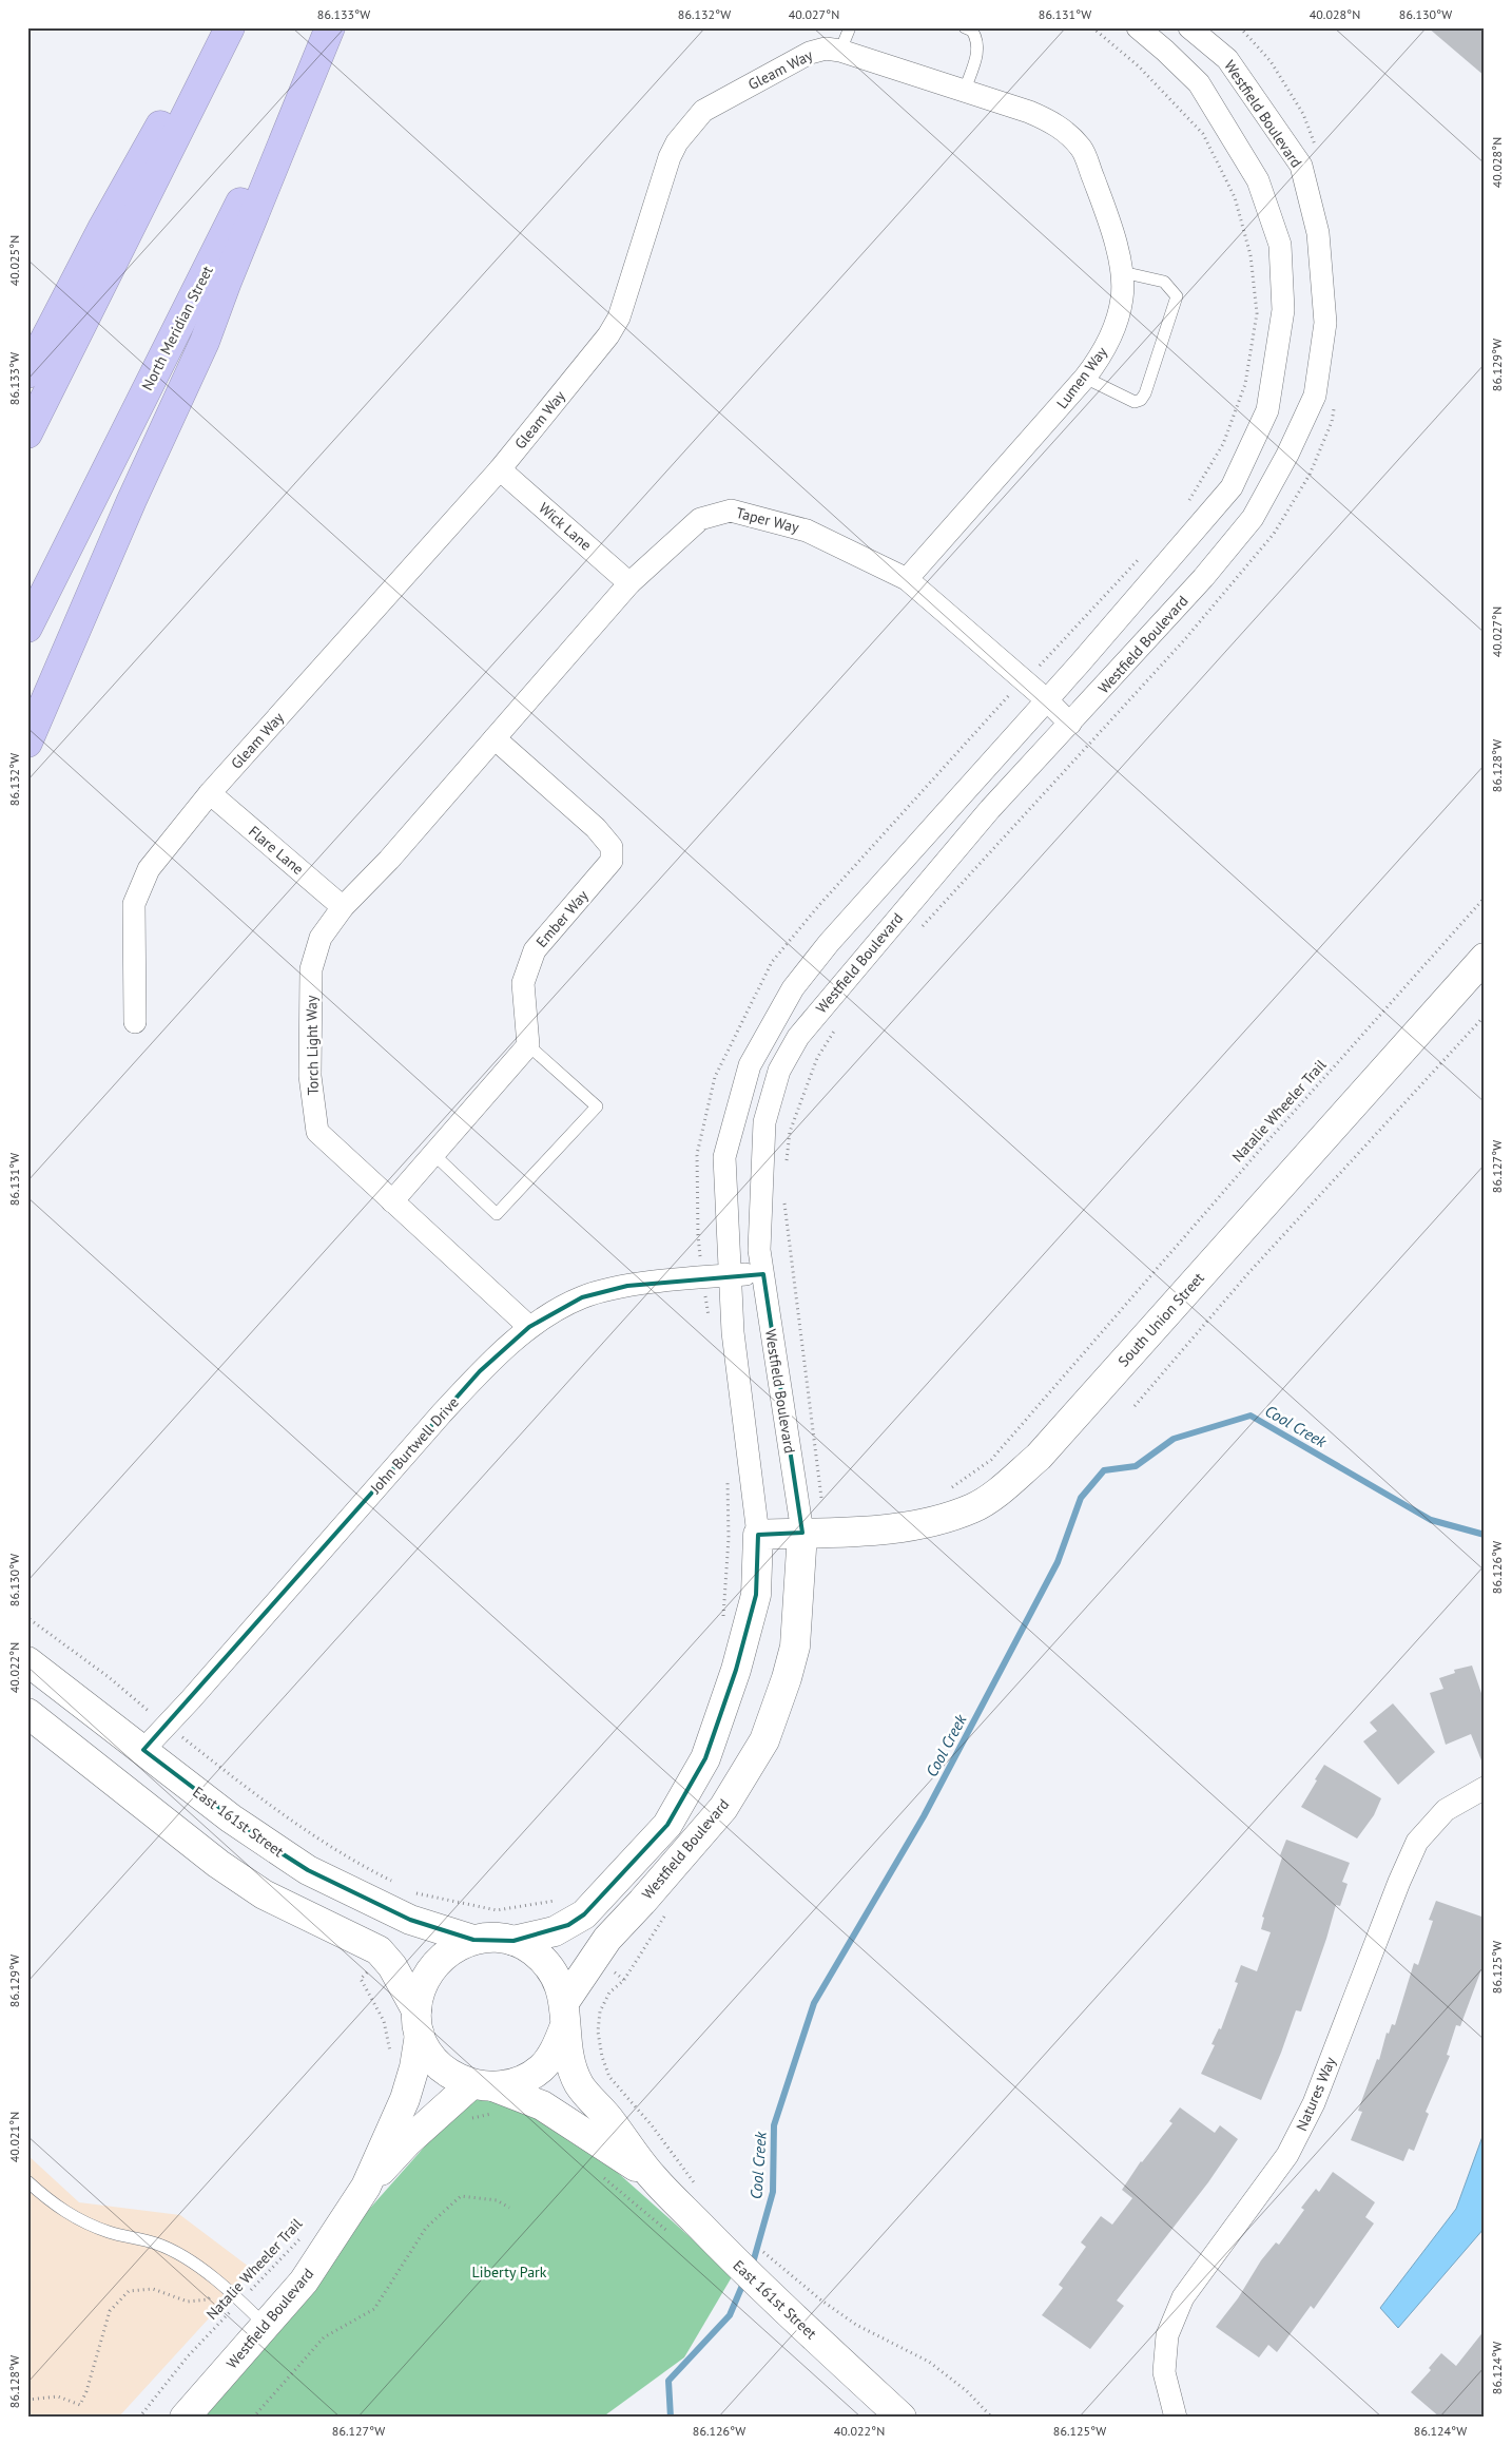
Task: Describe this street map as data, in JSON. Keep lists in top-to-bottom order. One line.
{"streets":{"highway":["North Meridian Street"],"street":["Gleam Way","Westfield Boulevard","Lumen Way","Taper Way","Wick Lane","Flare Lane","Ember Way","Torch Light Way","South Union Street","John Burtwell Drive","East 161st Street","Natures Way"],"path":["Natalie Wheeler Trail"]},"crossings":[["Gleam Way","Lumen Way"],["Gleam Way","Wick Lane"],["Gleam Way","Flare Lane"],["Westfield Boulevard","Taper Way"],["Westfield Boulevard","South Union Street"],["Westfield Boulevard","John Burtwell Drive"],["Westfield Boulevard","East 161st Street"],["Lumen Way","Taper Way"],["Taper Way","Wick Lane"],["Taper Way","Ember Way"],["Taper Way","Torch Light Way"],["Flare Lane","Torch Light Way"],["Ember Way","Torch Light Way"],["Torch Light Way","John Burtwell Drive"],["John Burtwell Drive","East 161st Street"]],"water":["Cool Creek"],"parks":["Liberty Park"],"coordinates":["86.133°W","86.132°W","40.027°N","86.131°W","40.028°N","86.130°W","40.025°N","86.129°W","86.128°W","86.127°W","86.126°W","40.022°N","86.125°W","40.021°N","86.124°W"]}
